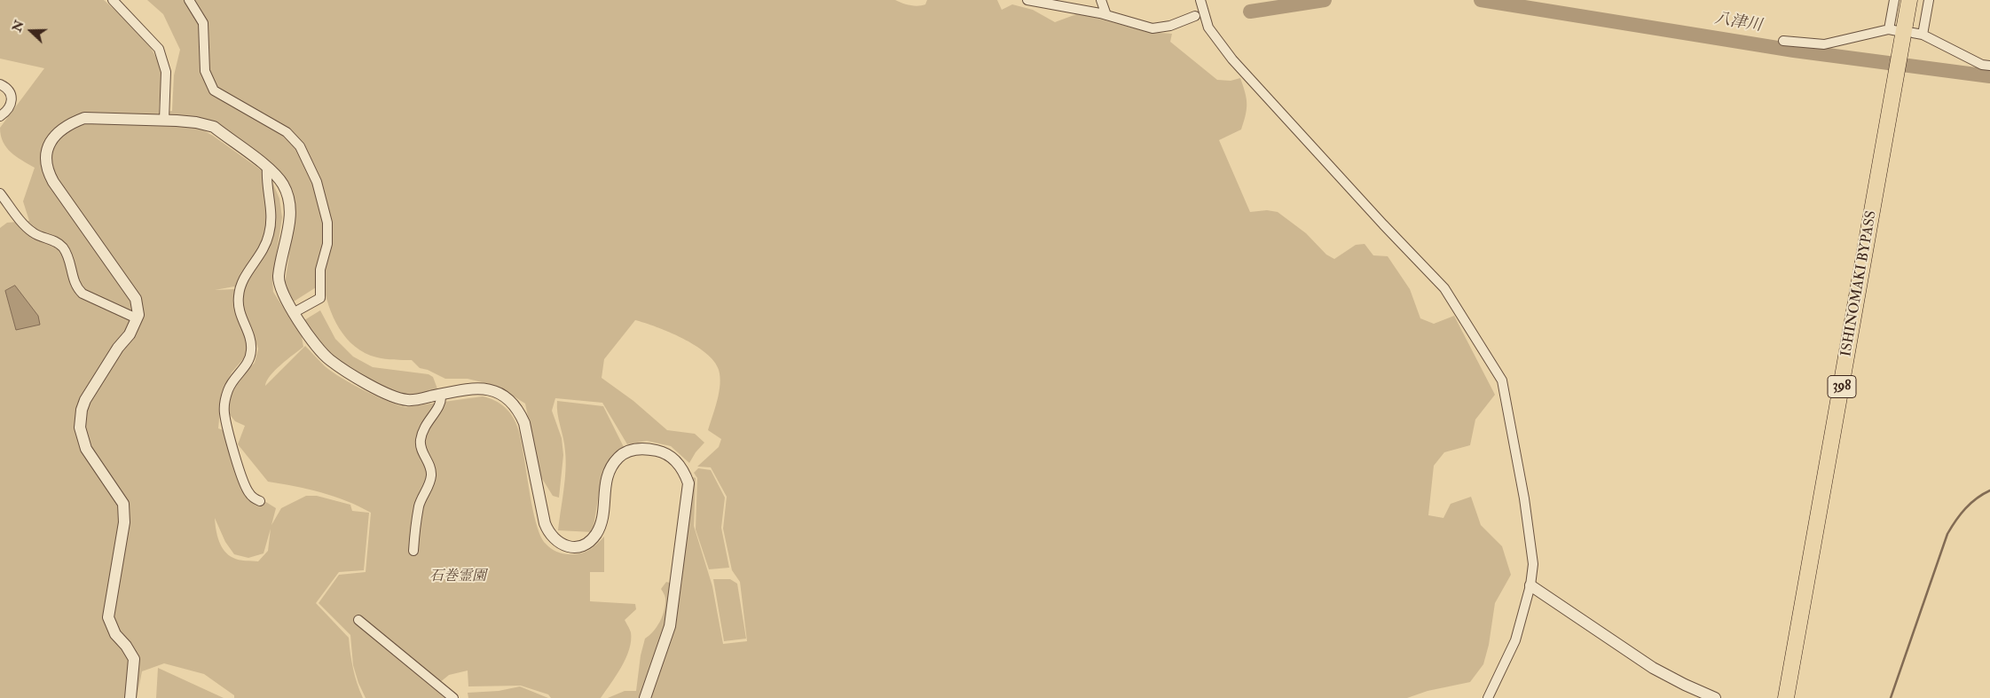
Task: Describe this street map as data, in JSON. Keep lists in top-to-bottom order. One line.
{"streets":{"highway":["ISHINOMAKI BYPASS","398"]},"water":["八津川"],"parks":["石巻霊園"],"north":"left"}
